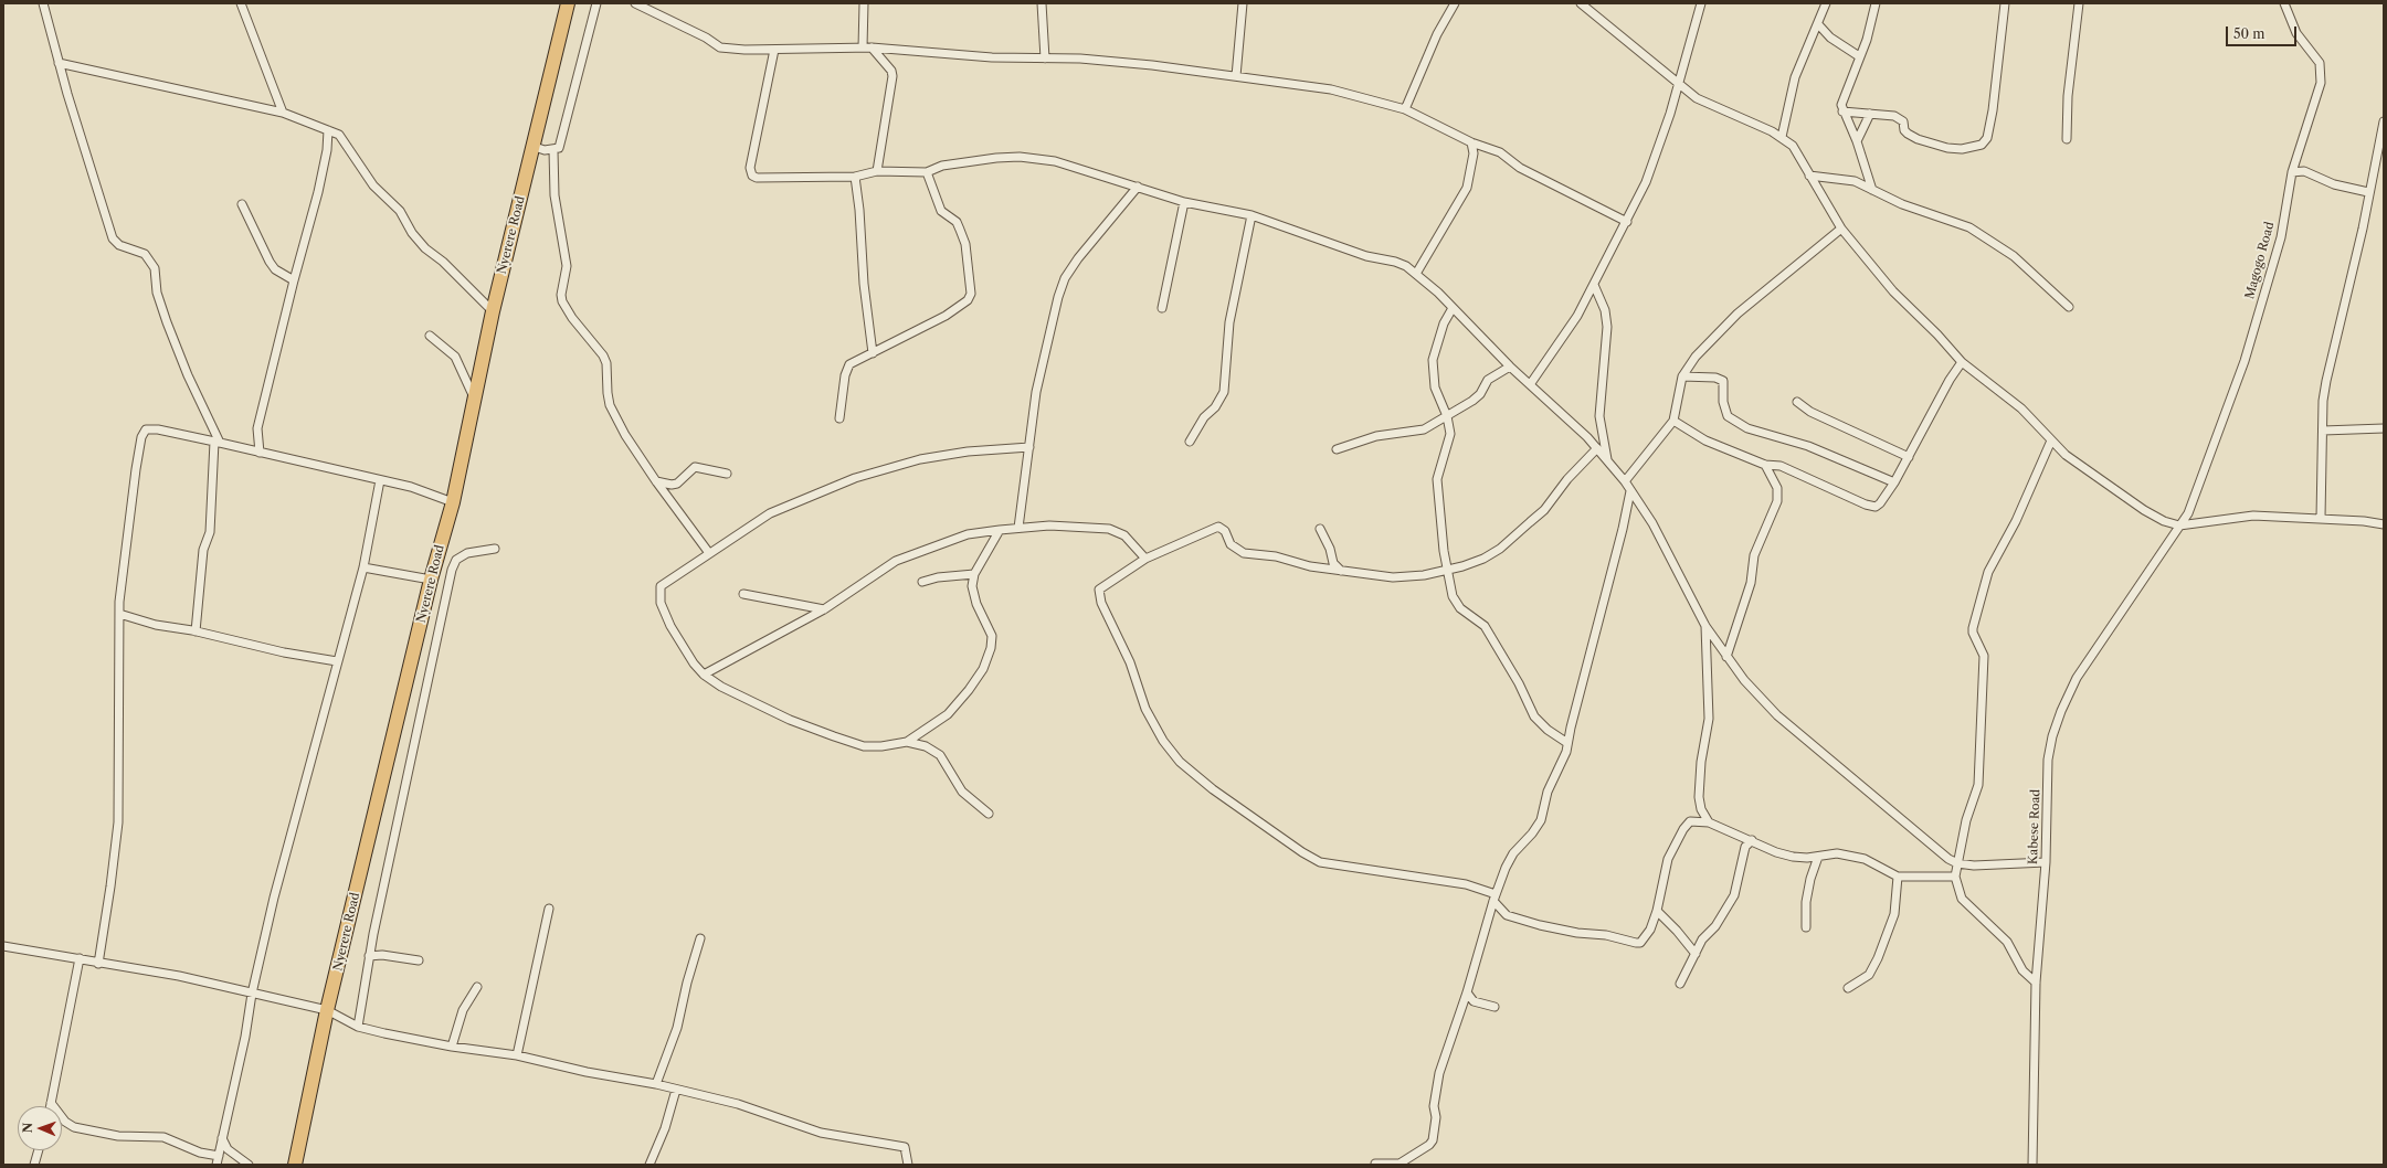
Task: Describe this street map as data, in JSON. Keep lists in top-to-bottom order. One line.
{"streets":{"highway":["Nyerere Road"],"street":["Magogo Road","Kabese Road"]},"crossings":[["Magogo Road","Kabese Road"]],"scale_bar":"50 m","north":"left"}
